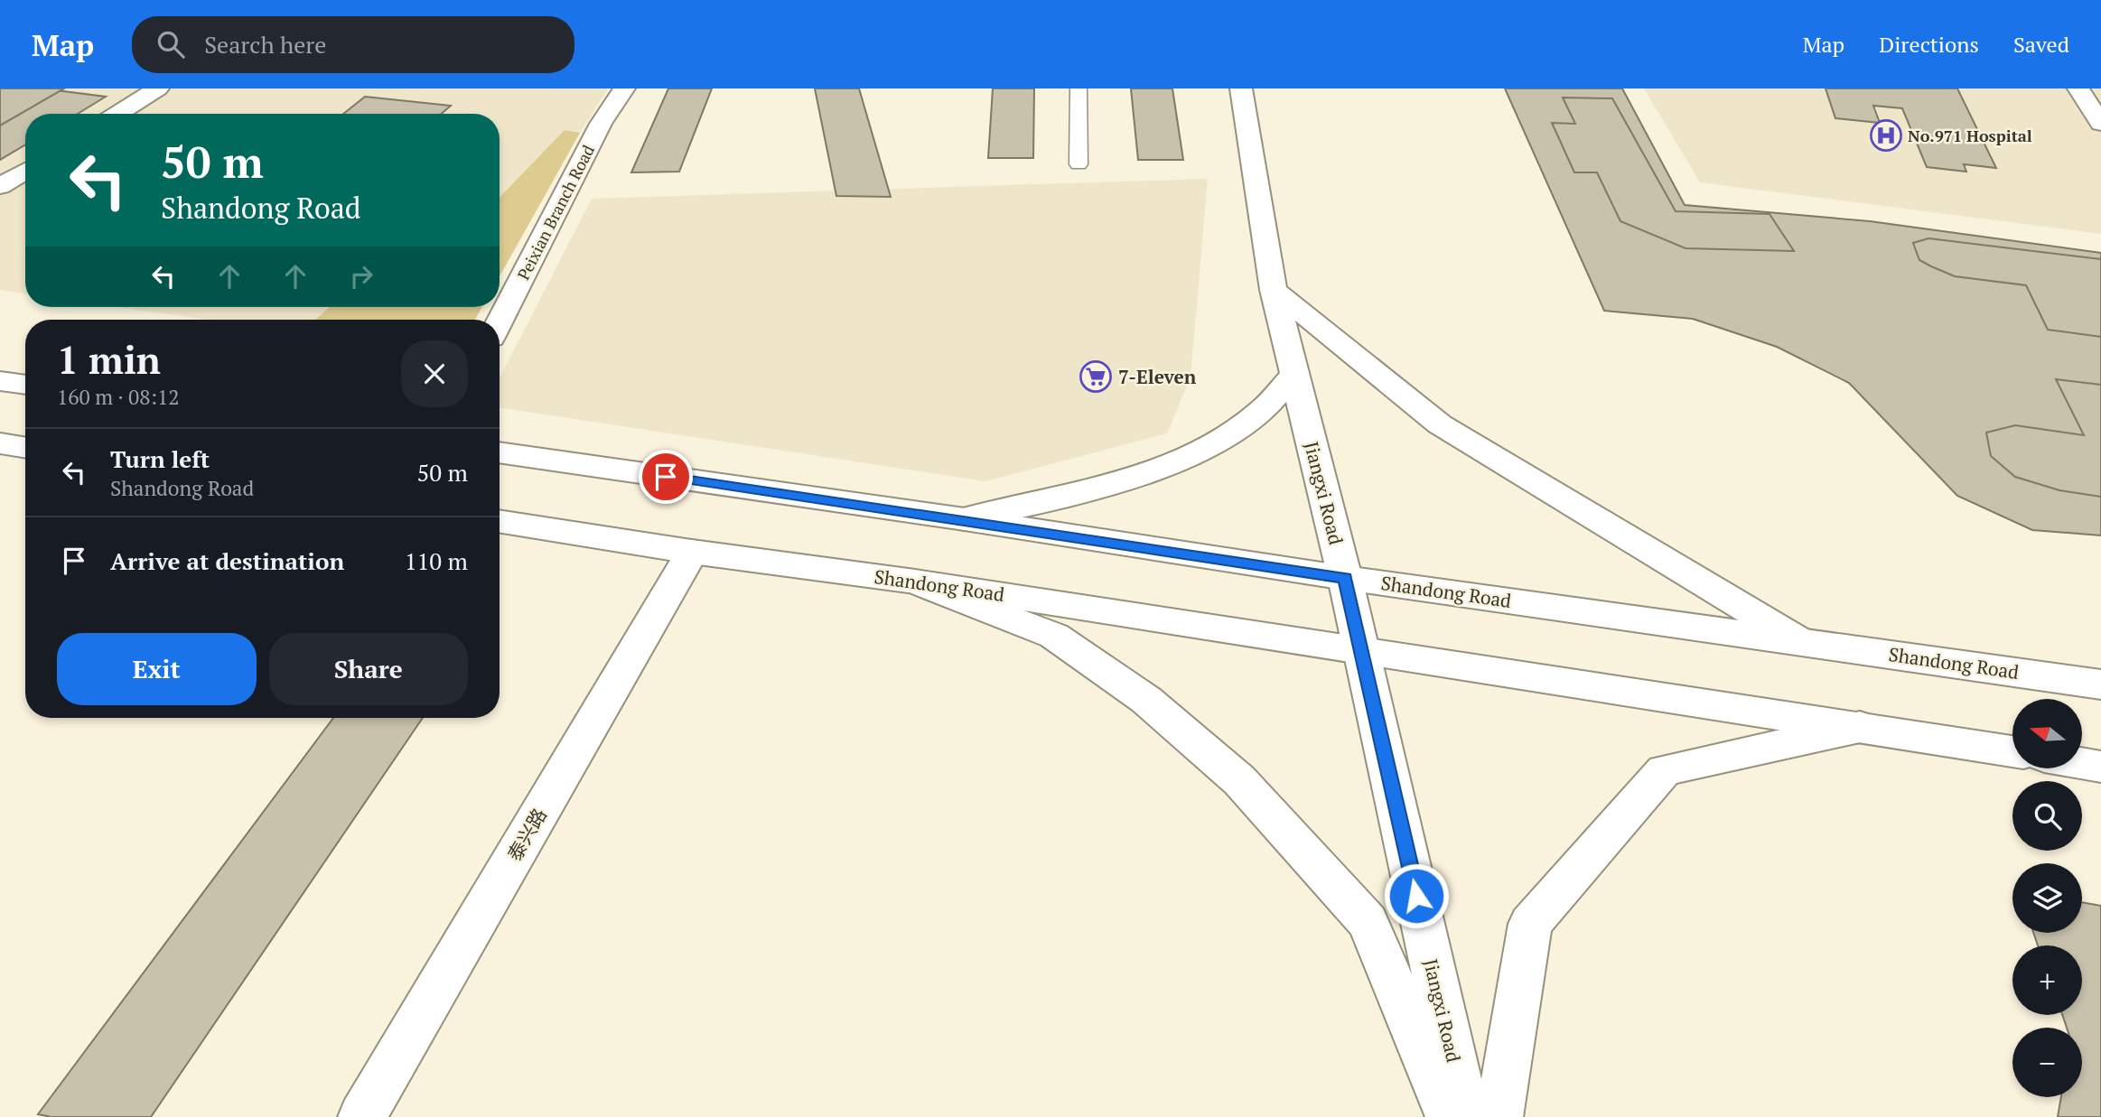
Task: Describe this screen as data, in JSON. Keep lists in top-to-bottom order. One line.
{"streets":{"main road":["Peixian Branch Road","Jiangxi Road","Shandong Road","泰兴路"]},"crossings":[["Jiangxi Road","Shandong Road"],["Shandong Road","泰兴路"]],"places":{"hospital":["No.971 Hospital"],"supermarket":["7-Eleven"]},"north":"left","page":{"header":"Map","search":"Search here","nav":["Map","Directions","Saved"],"turn":["50 m","Shandong Road"],"heading":["1 min","160 m · 08:12"],"list":[{"name":"Turn left","note":"Shandong Road","value":"50 m"},{"name":"Arrive at destination","value":"110 m"}],"buttons":["Exit","Share"],"map_buttons":["+","−"]}}
